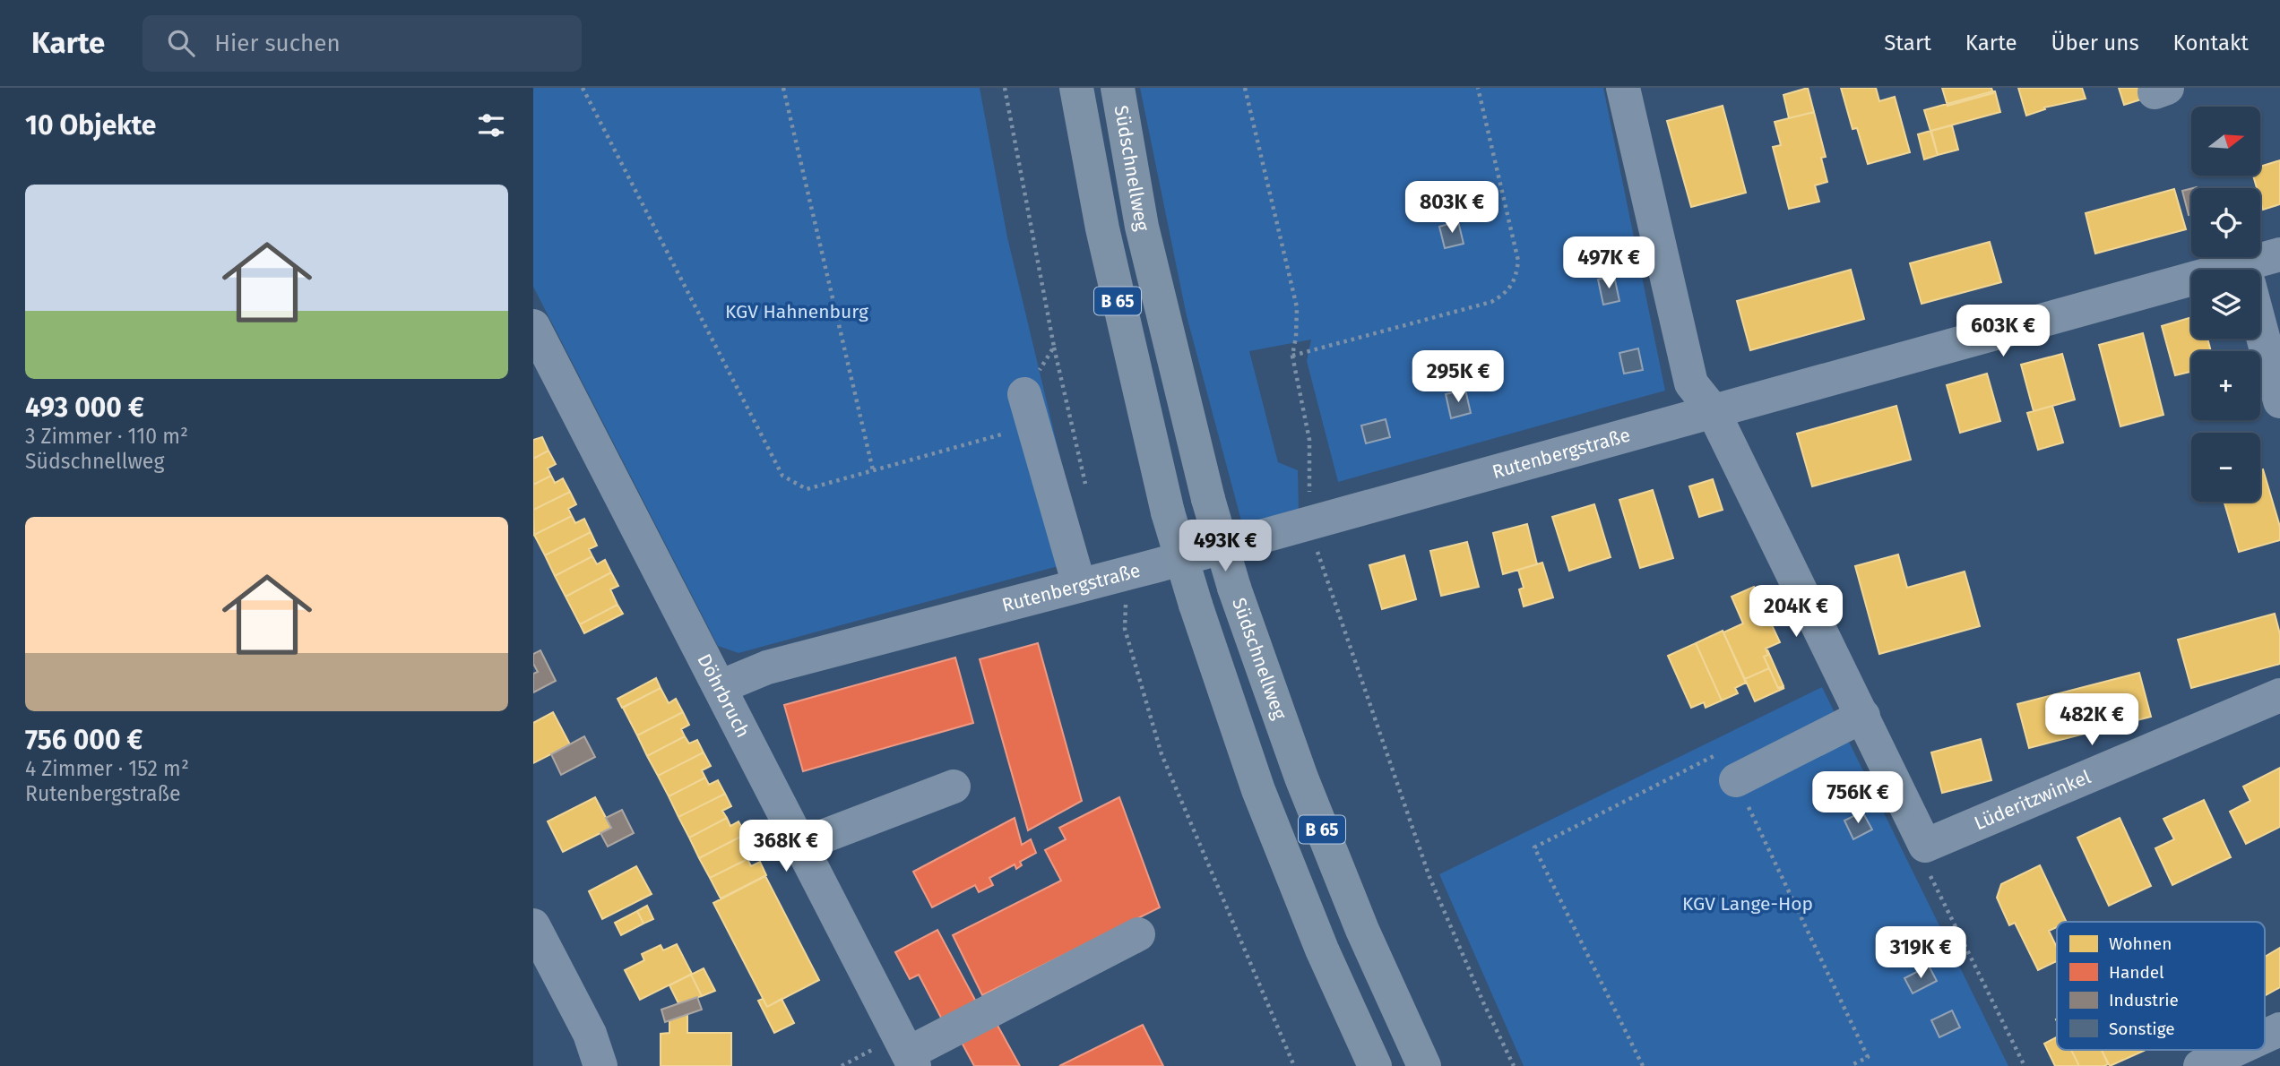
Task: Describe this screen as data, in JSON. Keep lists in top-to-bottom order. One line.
{"streets":{"highway":["Südschnellweg","B 65"],"street":["Rutenbergstraße","Döhrbruch","Lüderitzwinkel"]},"crossings":[["Rutenbergstraße","Döhrbruch"]],"parks":["KGV Hahnenburg","KGV Lange-Hop"],"legend":["Wohnen","Handel","Industrie","Sonstige"],"north":"right","page":{"header":"Karte","search":"Hier suchen","nav":["Start","Karte","Über uns","Kontakt"],"heading":"10 Objekte","map_buttons":["+","−"],"list":[{"name":"493 000 €","note":"3 Zimmer · 110 m² · Südschnellweg"},{"name":"756 000 €","note":"4 Zimmer · 152 m² · Rutenbergstraße"}],"price":["803K €","497K €","603K €","295K €","493K €","204K €","482K €","756K €","368K €","319K €"]}}
